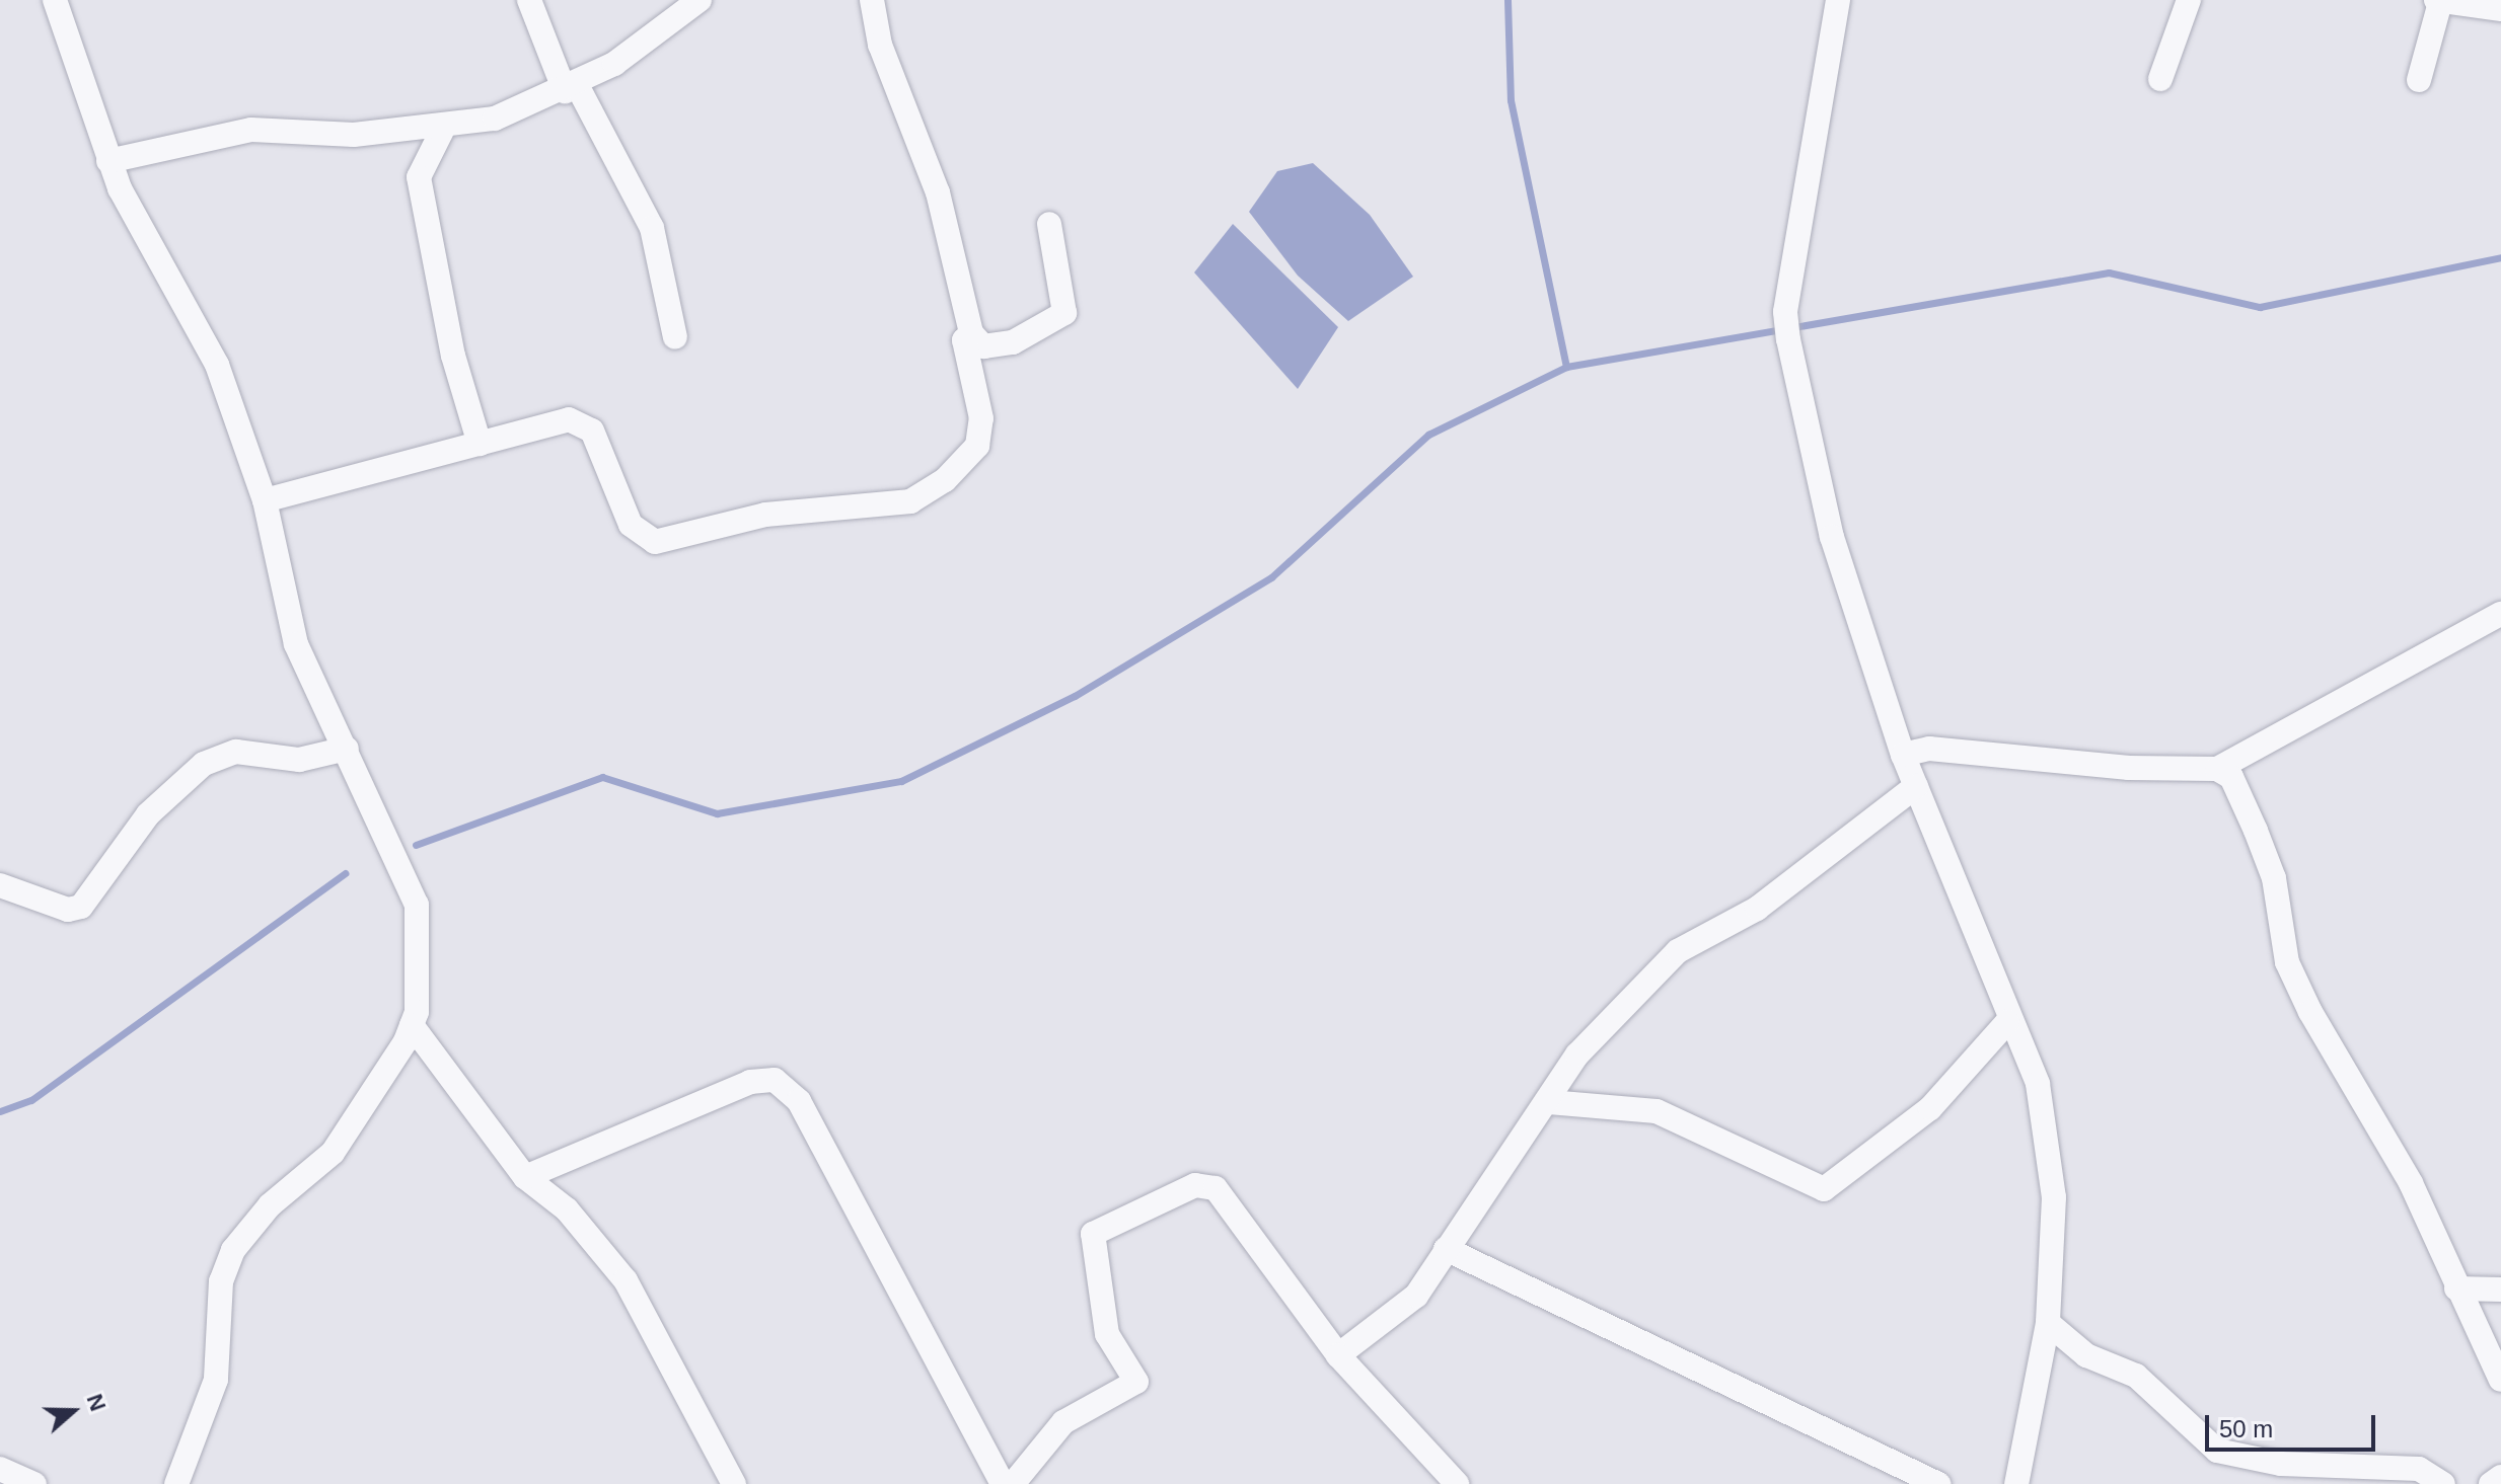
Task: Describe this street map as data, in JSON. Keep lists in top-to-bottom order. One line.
{"scale_bar":"50 m","north":"right"}
